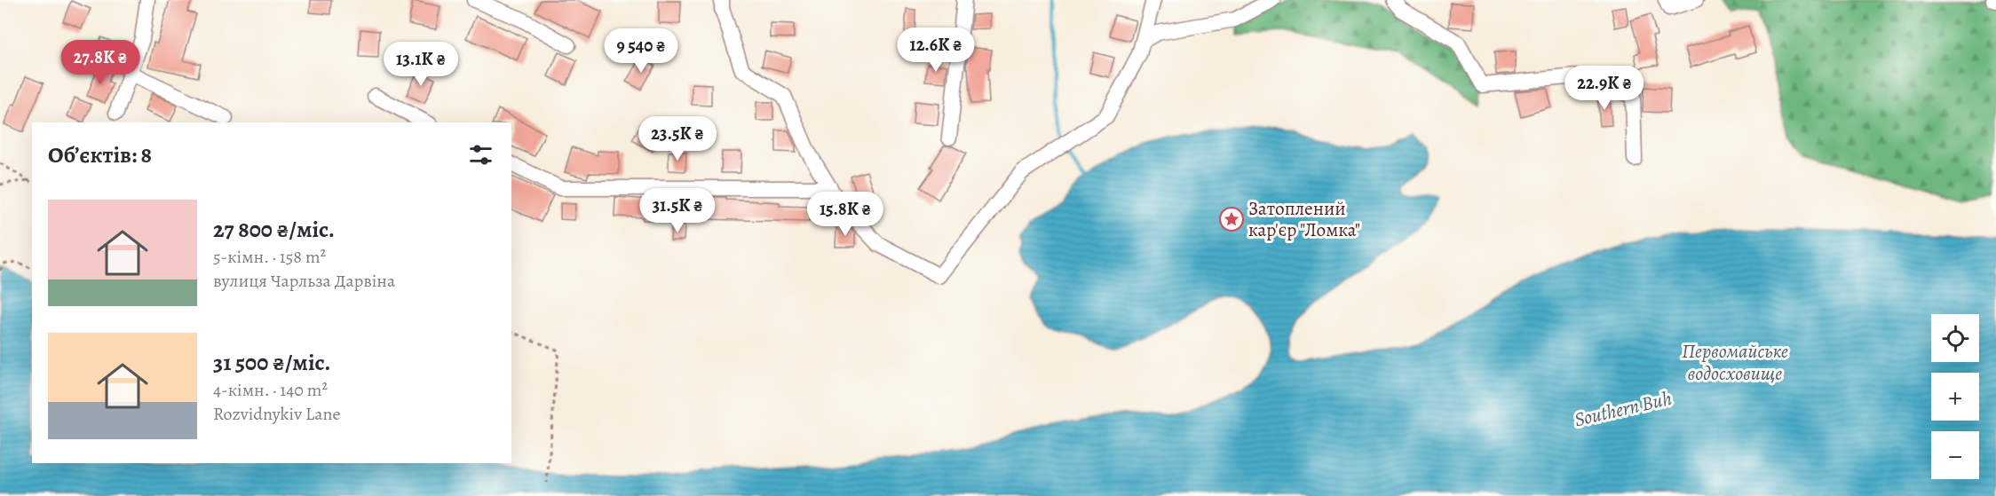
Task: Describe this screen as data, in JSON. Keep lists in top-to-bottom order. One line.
{"water":["Первомайське водосховище","Southern Buh"],"places":{"place":["Затоплений кар'єр \"Ломка\""]},"page":{"price":["12.6K ₴","9 540 ₴","27.8K ₴","13.1K ₴","22.9K ₴","23.5K ₴","31.5K ₴","15.8K ₴"],"heading":"Об’єктів: 8","list":[{"name":"27 800 ₴/міс.","note":"5-кімн. · 158 m² · вулиця Чарльза Дарвіна"},{"name":"31 500 ₴/міс.","note":"4-кімн. · 140 m² · Rozvidnykiv Lane"}],"map_buttons":["+","−"]}}
